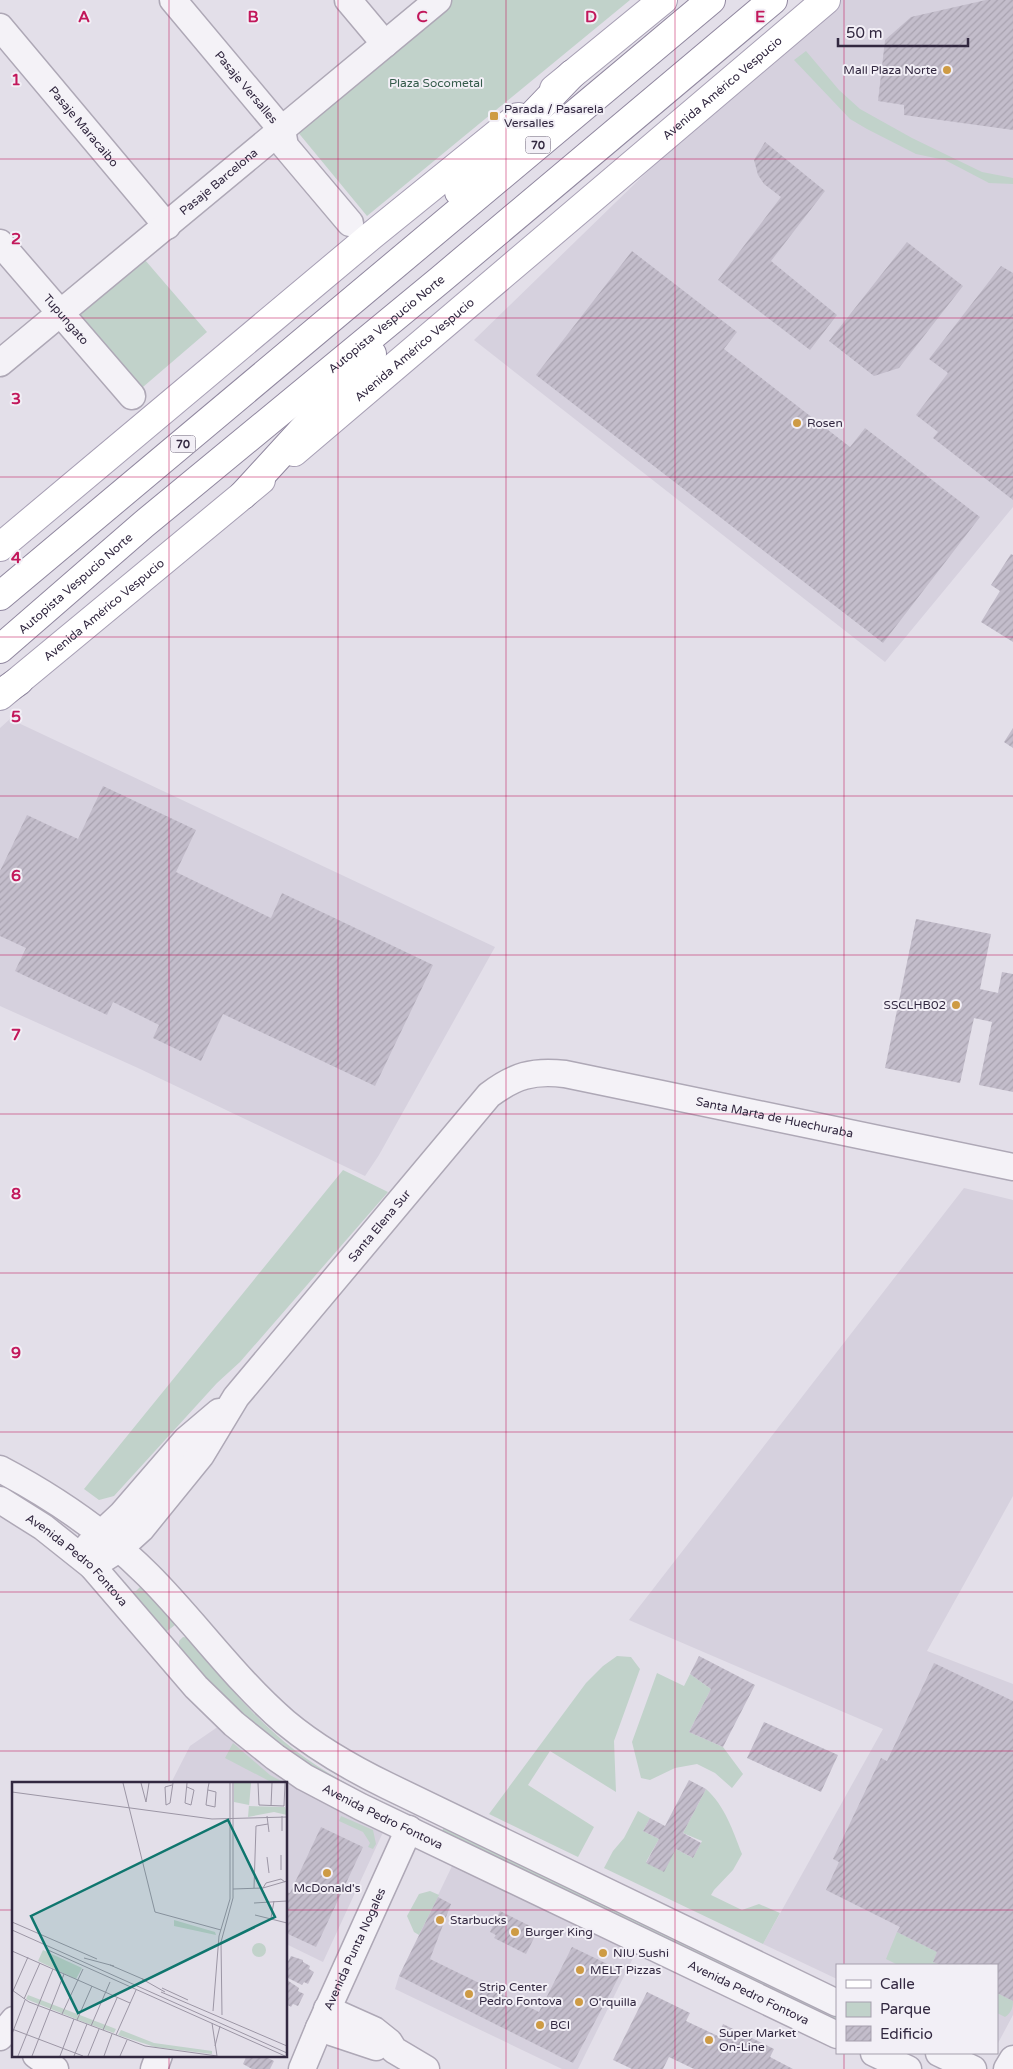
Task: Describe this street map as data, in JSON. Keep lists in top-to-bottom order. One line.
{"streets":{"main road":["Avenida Américo Vespucio","70","Autopista Vespucio Norte"],"street":["Pasaje Versalles","Pasaje Maracaibo","Pasaje Barcelona","Tupungato","Santa Marta de Huechuraba","Santa Elena Sur","Avenida Pedro Fontova","Avenida Punta Nogales"]},"crossings":[["Pasaje Versalles","Pasaje Barcelona"],["Pasaje Maracaibo","Pasaje Barcelona"],["Pasaje Barcelona","Tupungato"],["Santa Marta de Huechuraba","Santa Elena Sur"],["Santa Elena Sur","Avenida Pedro Fontova"],["Avenida Pedro Fontova","Avenida Punta Nogales"]],"parks":["Plaza Socometal"],"places":{"other":["Mall Plaza Norte","Rosen","SSCLHB02","McDonald's","Starbucks","Burger King","NIU Sushi","MELT Pizzas","Strip Center Pedro Fontova","O'rquilla","BCI","Super Market On-Line"],"transit":["Parada / Pasarela Versalles"]},"legend":["Calle","Parque","Edificio"],"scale_bar":"50 m","grid":{"columns":["A","B","C","D","E"],"rows":["1","2","3","4","5","6","7","8","9"]}}
